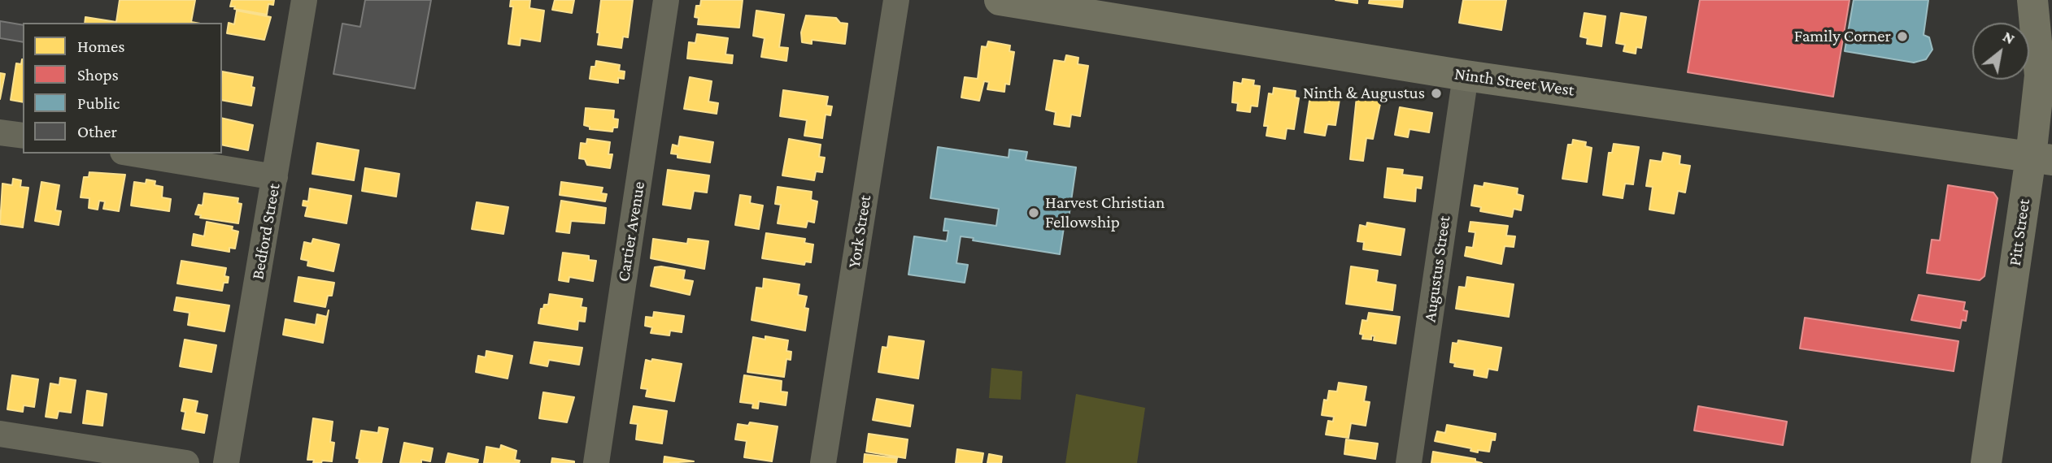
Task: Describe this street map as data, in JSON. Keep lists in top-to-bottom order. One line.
{"streets":{"main road":["Ninth Street West","Pitt Street"],"street":["Bedford Street","Cartier Avenue","York Street","Augustus Street"]},"crossings":[["Ninth Street West","Pitt Street"],["Ninth Street West","Augustus Street"]],"places":["Family Corner","Ninth & Augustus","Harvest Christian Fellowship"],"legend":["Homes","Shops","Public","Other"],"north":"top right"}
